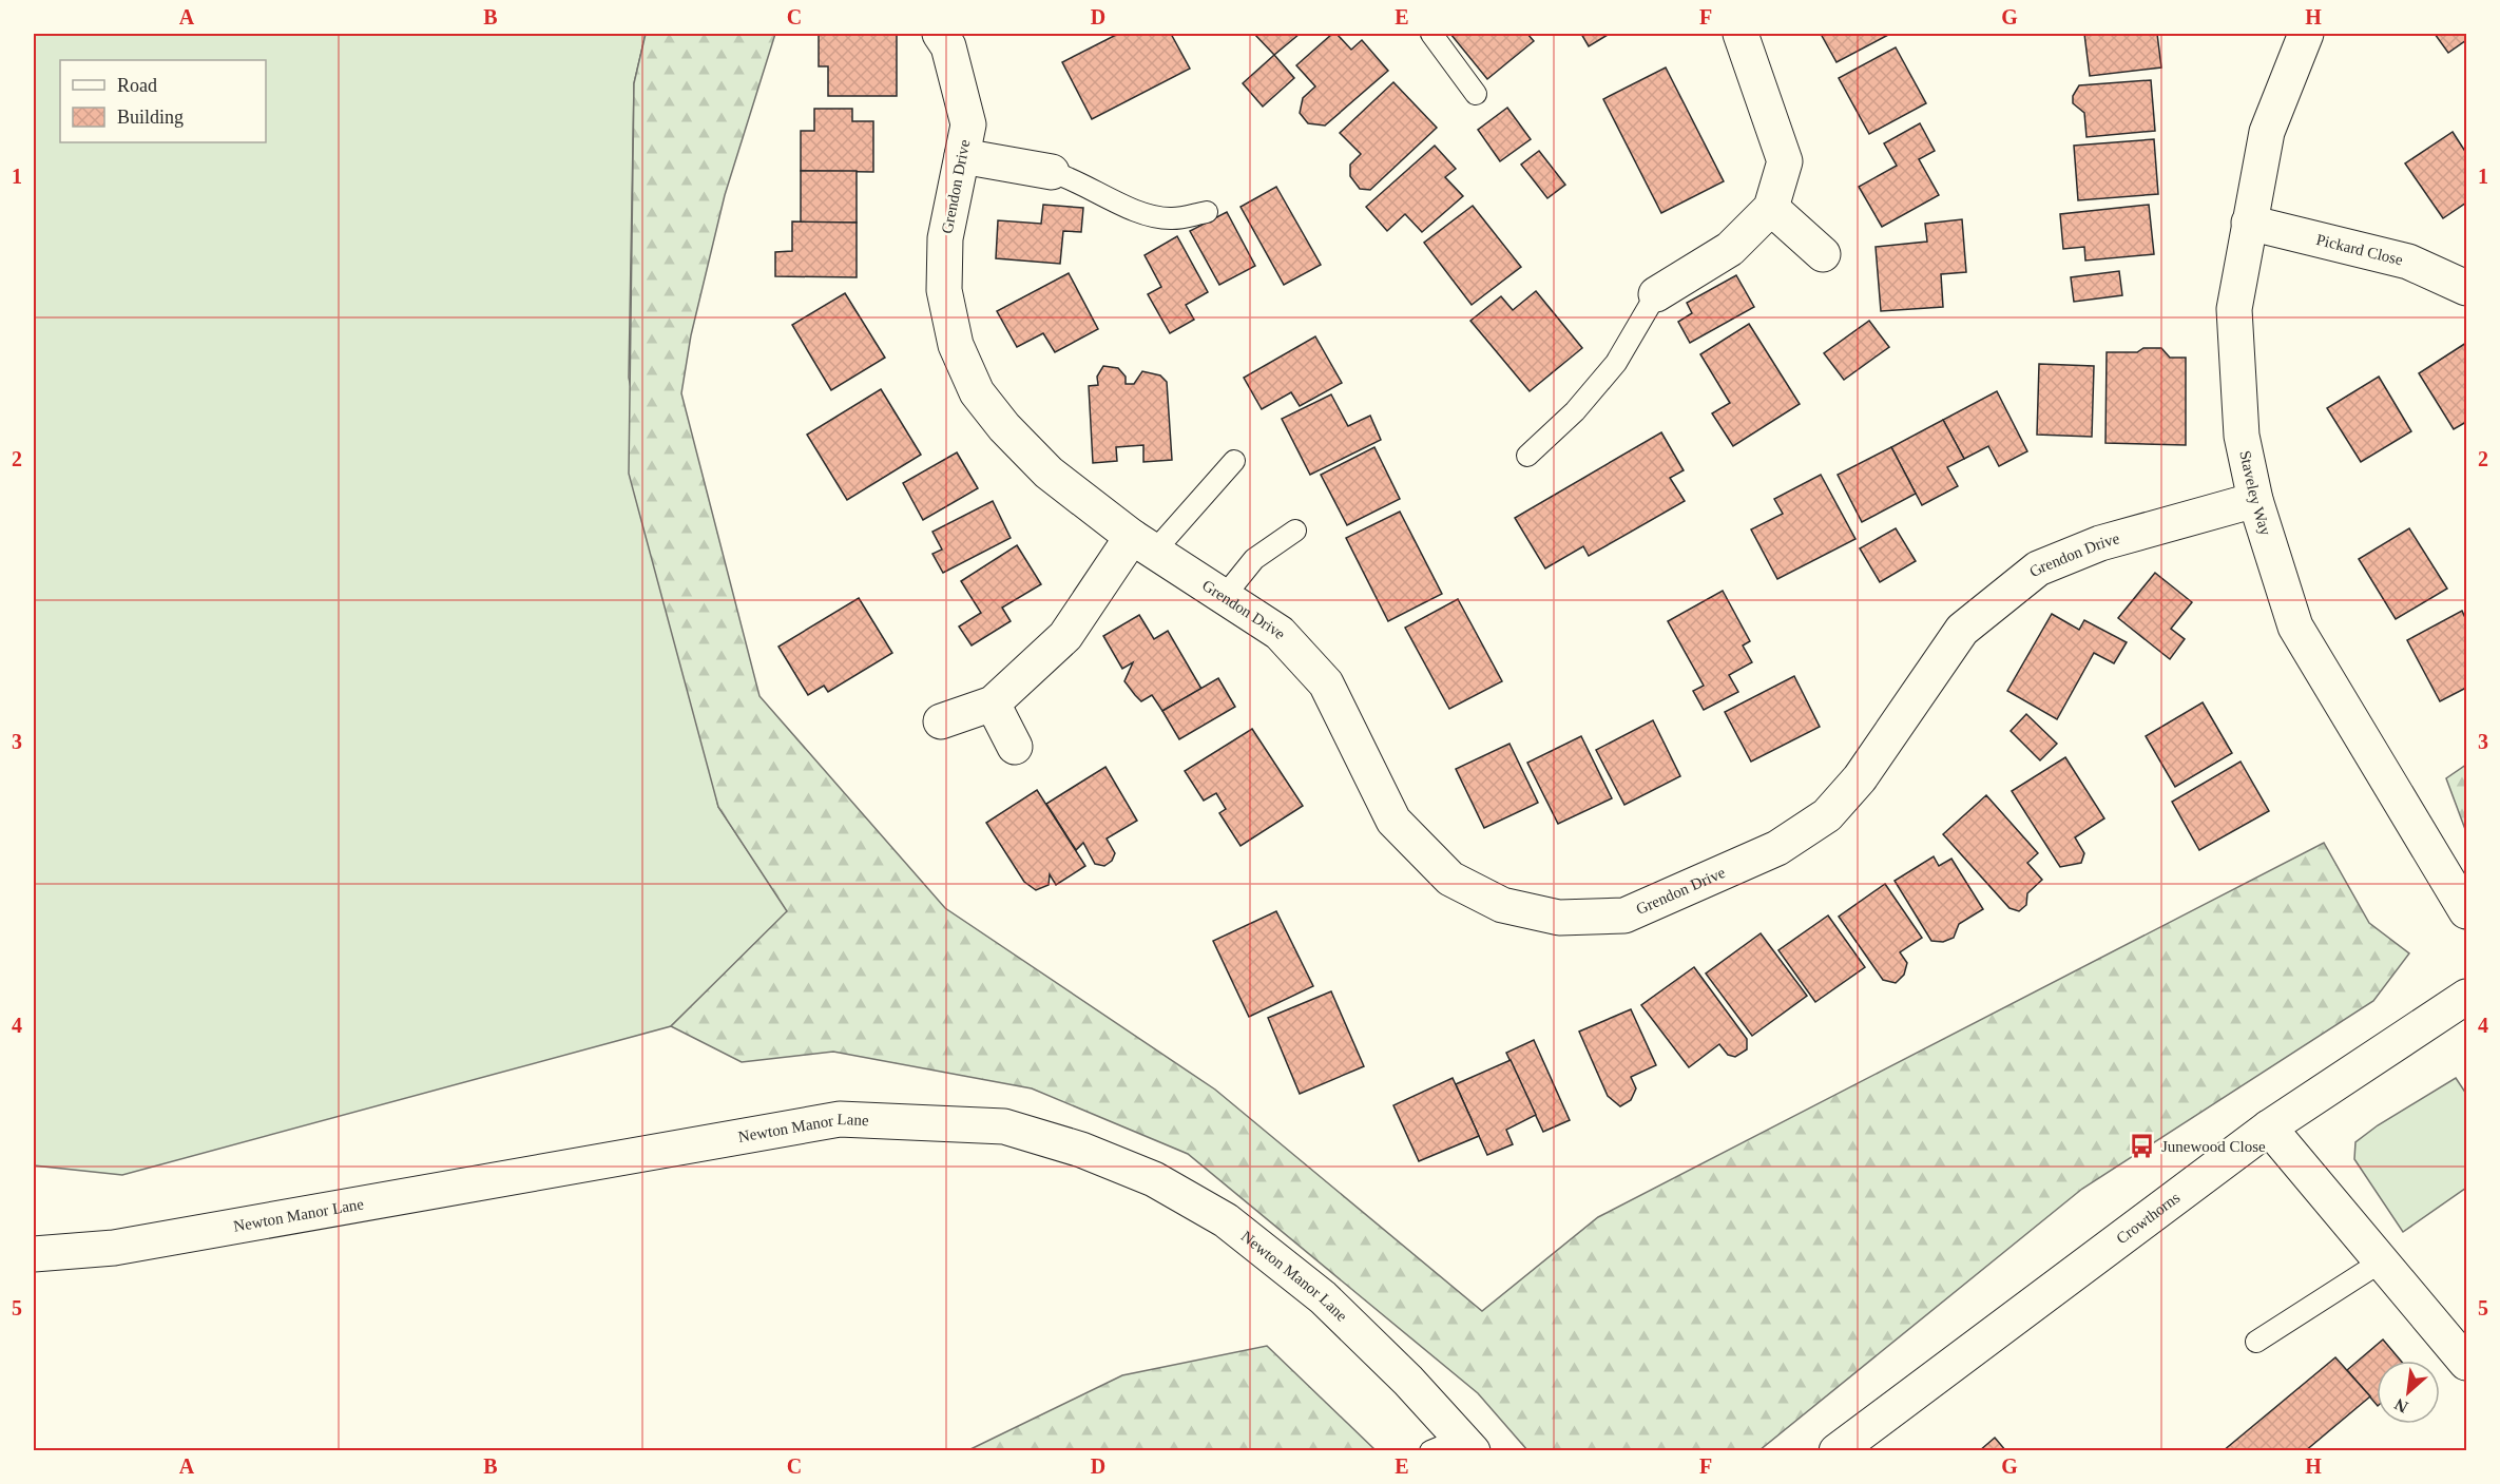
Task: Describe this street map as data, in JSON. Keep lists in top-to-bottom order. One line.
{"streets":{"street":["Grendon Drive","Pickard Close","Staveley Way","Newton Manor Lane","Crowthorns"]},"crossings":[["Grendon Drive","Staveley Way"],["Pickard Close","Staveley Way"]],"places":{"bus stop":["Junewood Close"]},"legend":["Road","Building"],"north":"bottom left","grid":{"columns":["A","B","C","D","E","F","G","H"],"rows":["1","2","3","4","5"]}}
